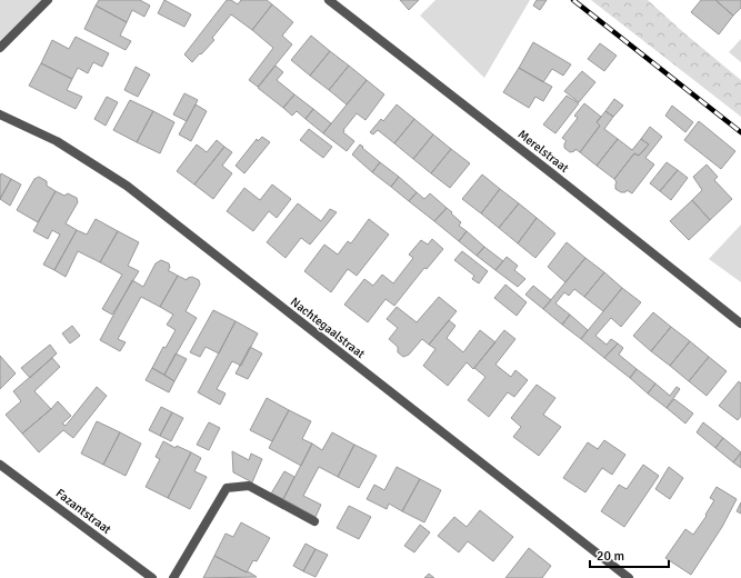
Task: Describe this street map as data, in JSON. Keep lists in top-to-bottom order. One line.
{"streets":{"street":["Merelstraat","Nachtegaalstraat","Fazantstraat"]},"scale_bar":"20 m"}
